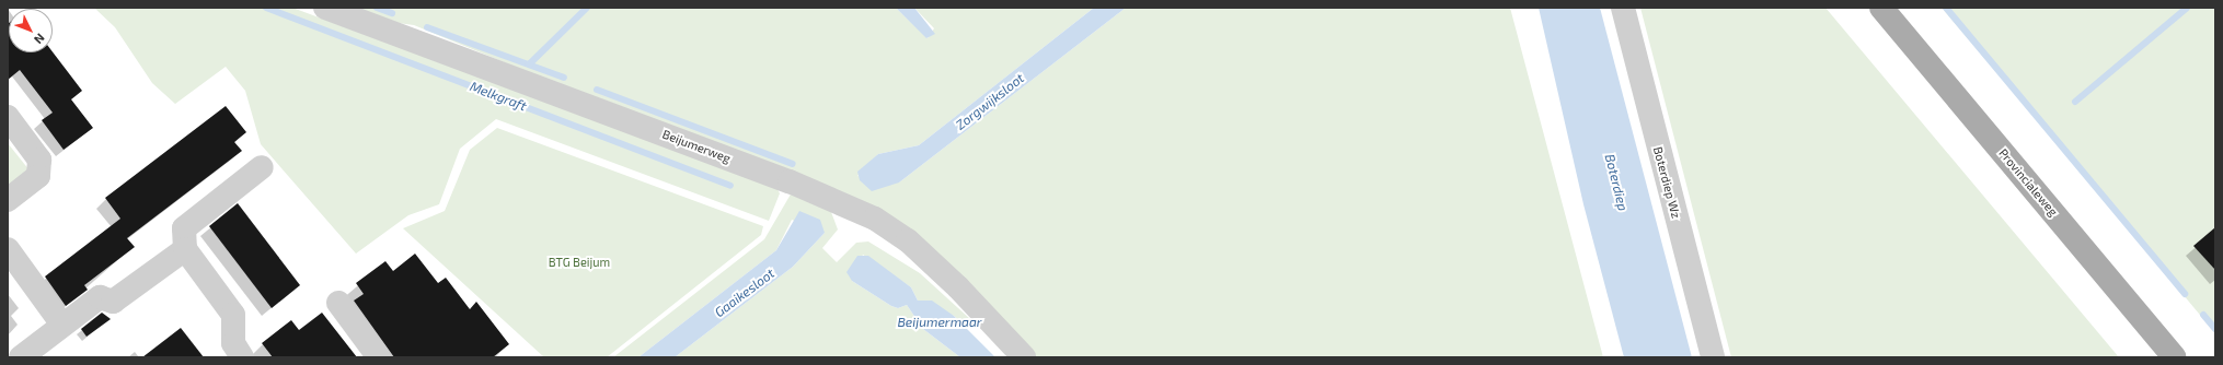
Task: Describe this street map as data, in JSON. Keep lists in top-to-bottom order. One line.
{"streets":{"main road":["Provincialeweg"],"street":["Beijumerweg","Boterdiep Wz"]},"water":["Melkgraft","Zorgwijksloot","Boterdiep","Gaaikesloot","Beijumermaar"],"parks":["BTG Beijum"],"north":"bottom right"}
